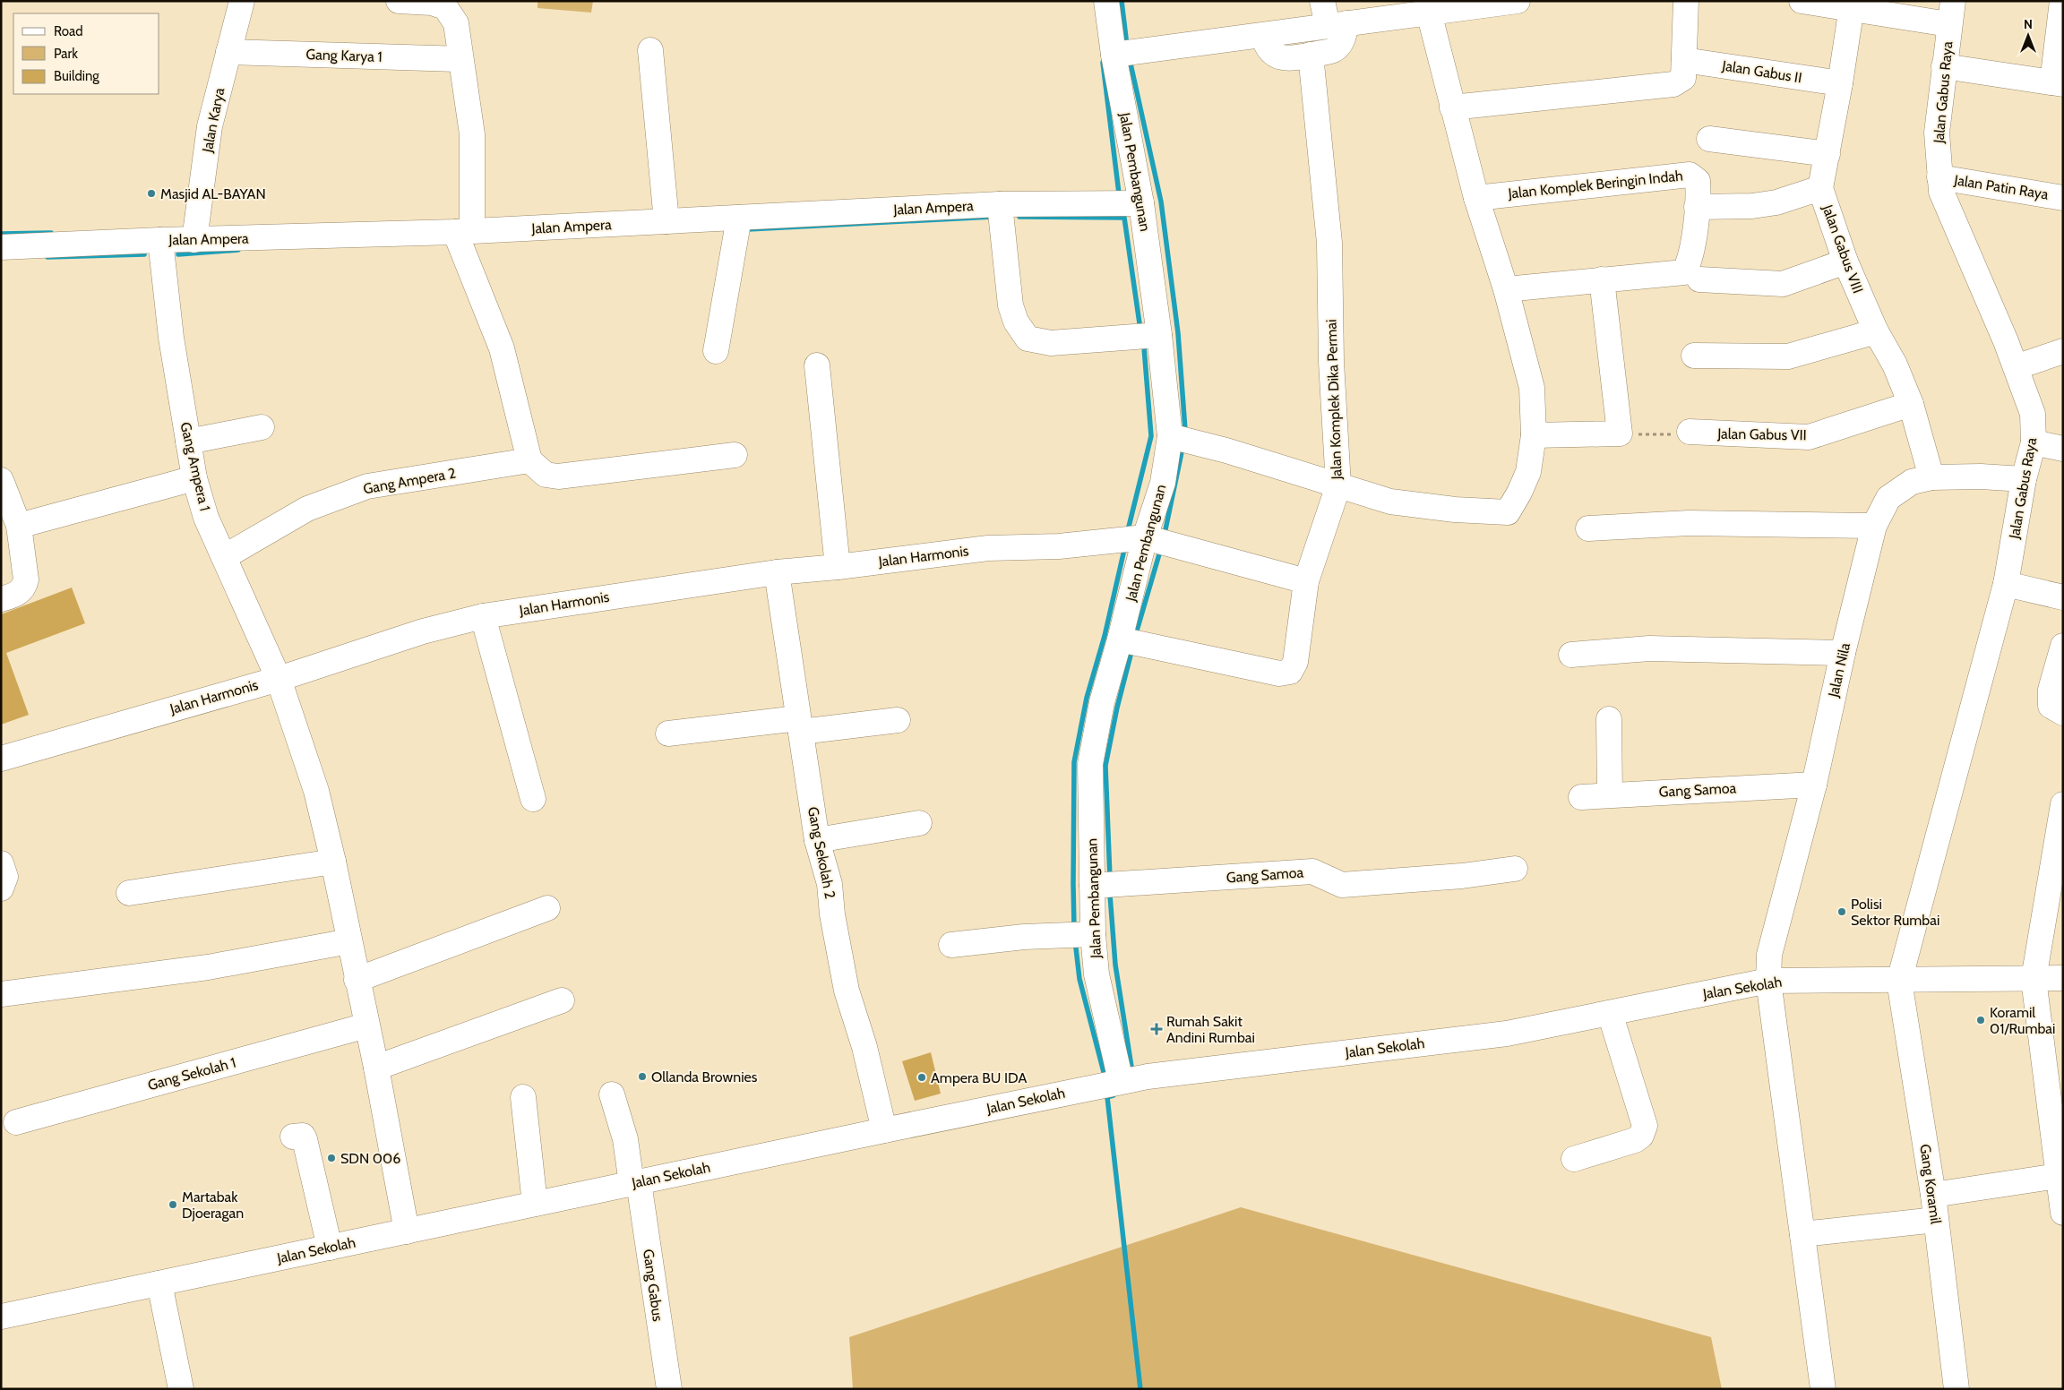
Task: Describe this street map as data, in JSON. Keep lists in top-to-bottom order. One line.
{"streets":{"street":["Gang Karya 1","Jalan Gabus II","Jalan Gabus Raya","Jalan Karya","Jalan Pembangunan","Jalan Komplek Beringin Indah","Jalan Patin Raya","Jalan Ampera","Jalan Gabus VIII","Jalan Komplek Dika Permai","Jalan Gabus VII","Gang Ampera 1","Gang Ampera 2","Jalan Harmonis","Jalan Nila","Gang Samoa","Gang Sekolah 2","Jalan Sekolah","Gang Sekolah 1","Gang Koramil","Gang Gabus"]},"crossings":[["Gang Karya 1","Jalan Karya"],["Jalan Gabus II","Jalan Gabus VIII"],["Jalan Gabus Raya","Jalan Patin Raya"],["Jalan Gabus Raya","Jalan Nila"],["Jalan Gabus Raya","Jalan Sekolah"],["Jalan Gabus Raya","Gang Koramil"],["Jalan Karya","Jalan Ampera"],["Jalan Pembangunan","Jalan Ampera"],["Jalan Pembangunan","Jalan Komplek Dika Permai"],["Jalan Pembangunan","Jalan Harmonis"],["Jalan Pembangunan","Gang Samoa"],["Jalan Pembangunan","Jalan Sekolah"],["Jalan Ampera","Gang Ampera 1"],["Jalan Gabus VIII","Jalan Gabus VII"],["Jalan Gabus VIII","Jalan Nila"],["Gang Ampera 1","Gang Ampera 2"],["Gang Ampera 1","Jalan Harmonis"],["Jalan Harmonis","Gang Sekolah 2"],["Jalan Nila","Gang Samoa"],["Jalan Nila","Jalan Sekolah"],["Gang Sekolah 2","Jalan Sekolah"],["Jalan Sekolah","Gang Koramil"],["Jalan Sekolah","Gang Gabus"]],"places":{"other":["Masjid AL-BAYAN","Polisi Sektor Rumbai","Koramil 01/Rumbai","Ollanda Brownies","Ampera BU IDA","SDN 006","Martabak Djoeragan"],"health":["Rumah Sakit Andini Rumbai"]},"legend":["Road","Park","Building"],"north":"top"}
